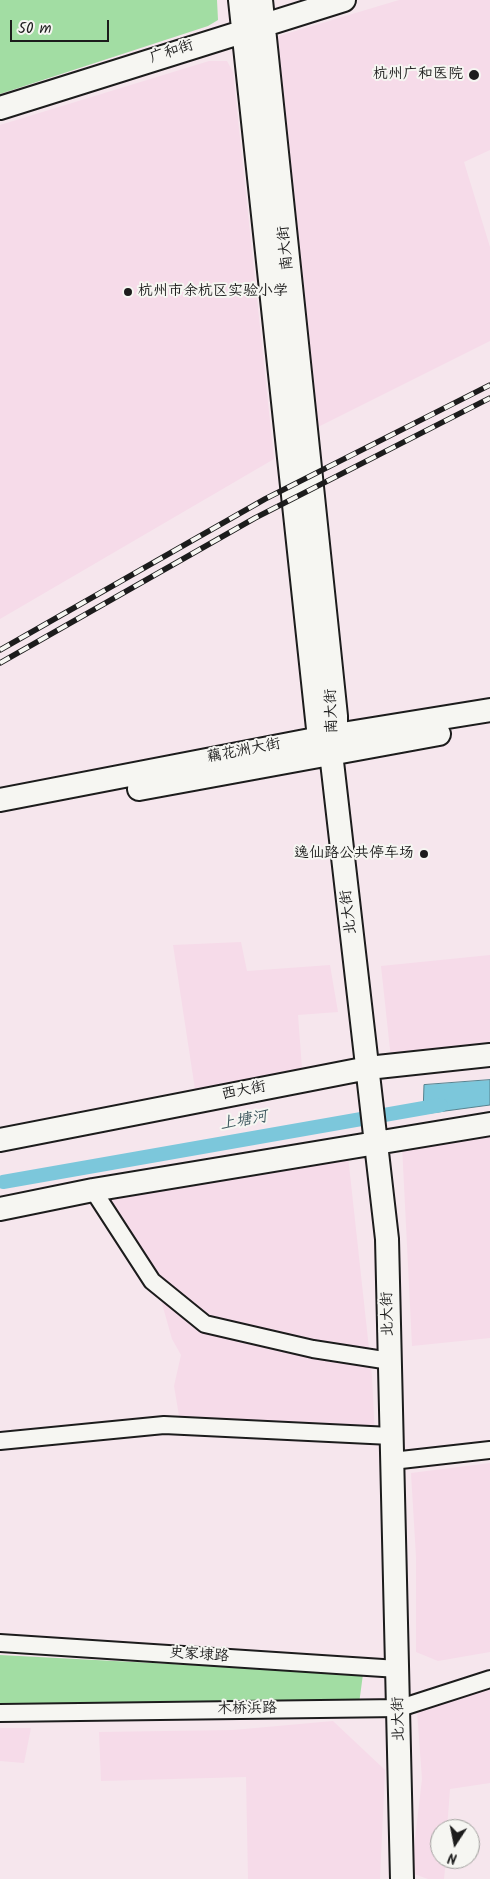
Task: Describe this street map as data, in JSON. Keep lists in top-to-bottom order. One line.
{"streets":{"main road":["广和街","南大街","藕花洲大街","北大街","西大街"],"street":["史家埭路","木桥浜路"]},"crossings":[["广和街","南大街"],["南大街","藕花洲大街"],["南大街","北大街"],["藕花洲大街","北大街"],["北大街","西大街"],["北大街","史家埭路"],["北大街","木桥浜路"]],"water":["上塘河"],"places":["杭州广和医院","杭州市余杭区实验小学","逸仙路公共停车场"],"scale_bar":"50 m","north":"bottom"}
